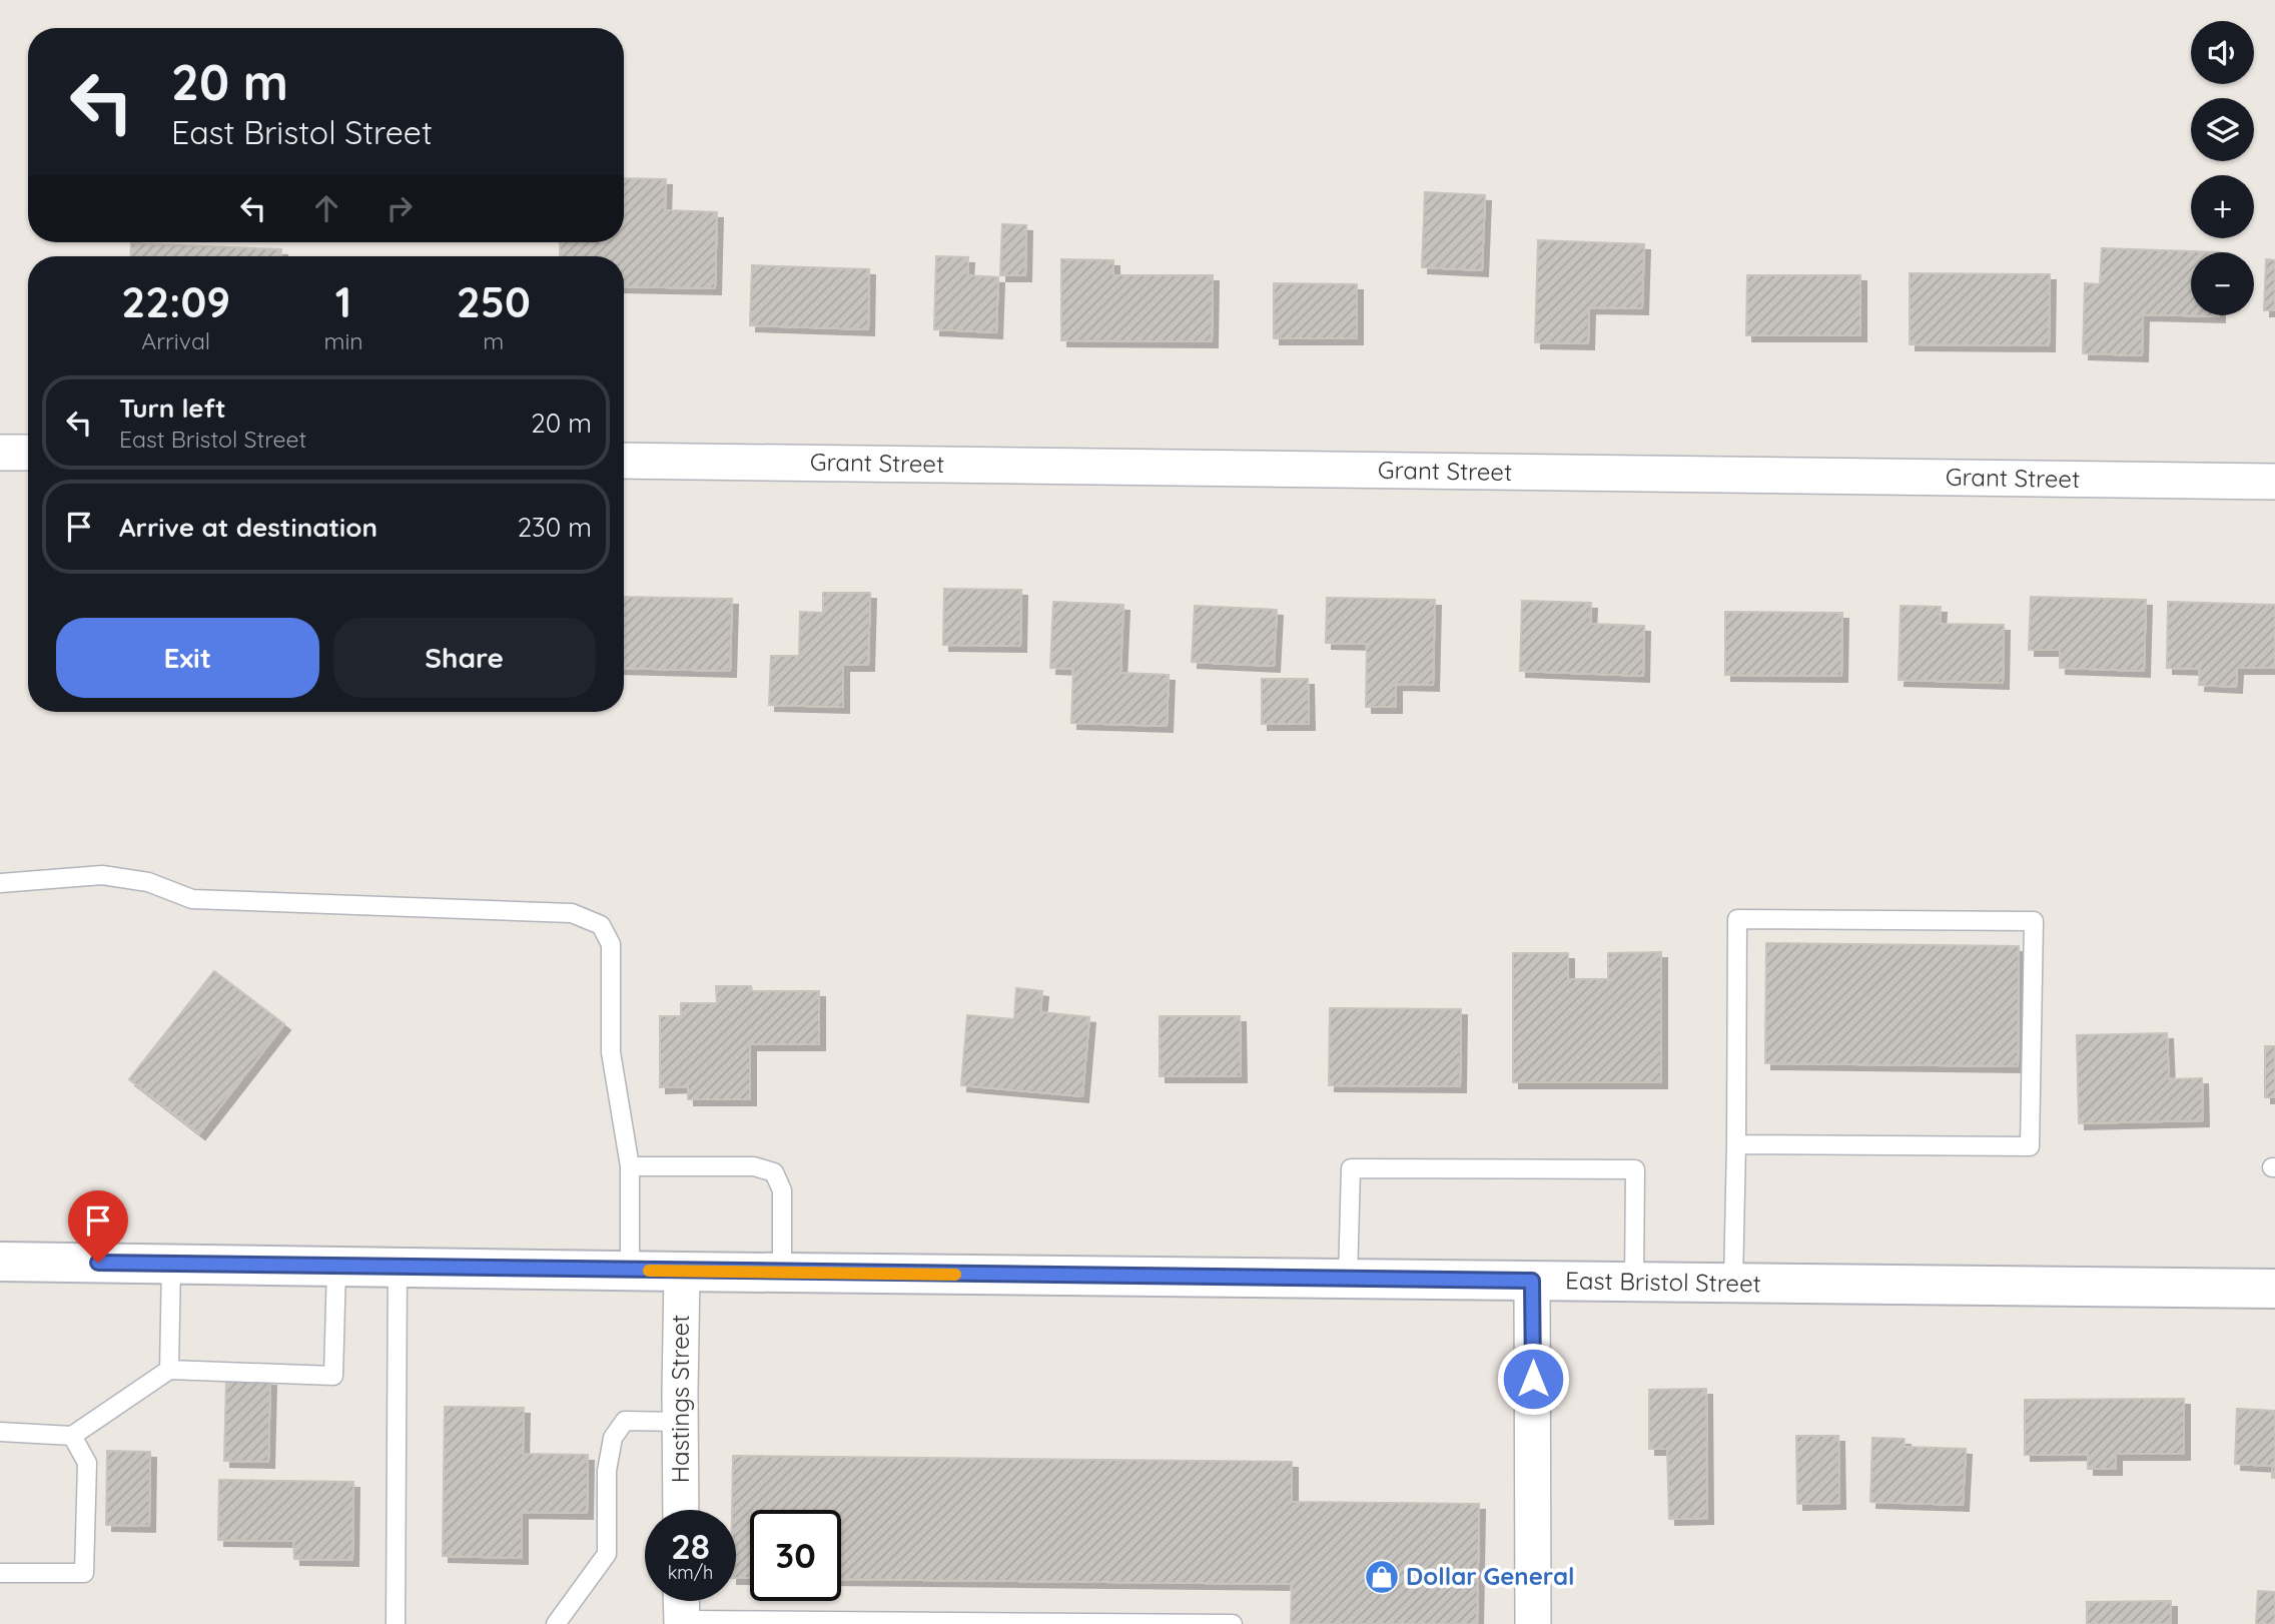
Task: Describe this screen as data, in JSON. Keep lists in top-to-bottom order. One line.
{"streets":{"main road":["East Bristol Street"],"street":["Grant Street","Hastings Street"]},"crossings":[["East Bristol Street","Hastings Street"]],"places":{"shop":["Dollar General"]},"page":{"map_buttons":["+","−"],"turn":["20 m","East Bristol Street"],"eta":["22:09","Arrival","1","min","250","m"],"list":[{"name":"Turn left","note":"East Bristol Street","value":"20 m"},{"name":"Arrive at destination","value":"230 m"}],"buttons":["Exit","Share"],"speed":"28 km/h","limit":"30"}}
